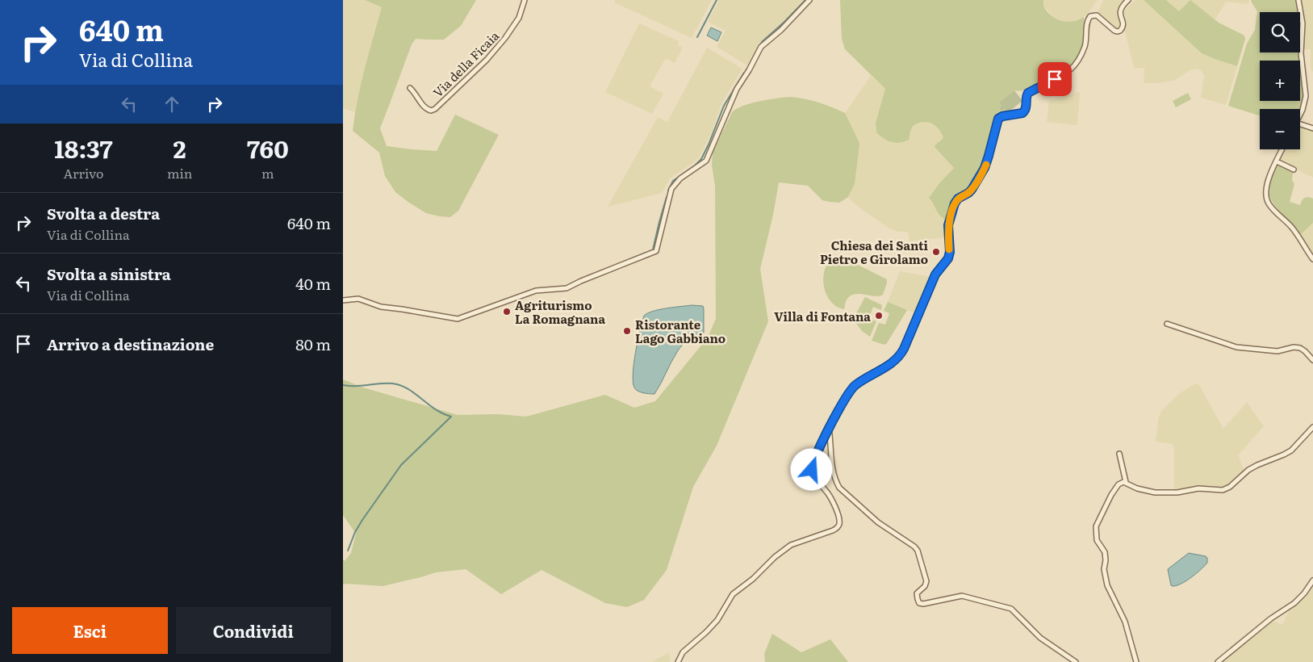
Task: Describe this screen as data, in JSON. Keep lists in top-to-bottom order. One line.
{"streets":{"street":["Via della Ficaia"]},"places":["Chiesa dei Santi Pietro e Girolamo","Agriturismo La Romagnana","Villa di Fontana","Ristorante Lago Gabbiano"],"page":{"turn":["640 m","Via di Collina"],"map_buttons":["+","−"],"eta":["18:37","Arrivo","2","min","760","m"],"list":[{"name":"Svolta a destra","note":"Via di Collina","value":"640 m"},{"name":"Svolta a sinistra","note":"Via di Collina","value":"40 m"},{"name":"Arrivo a destinazione","value":"80 m"}],"buttons":["Esci","Condividi"]}}
